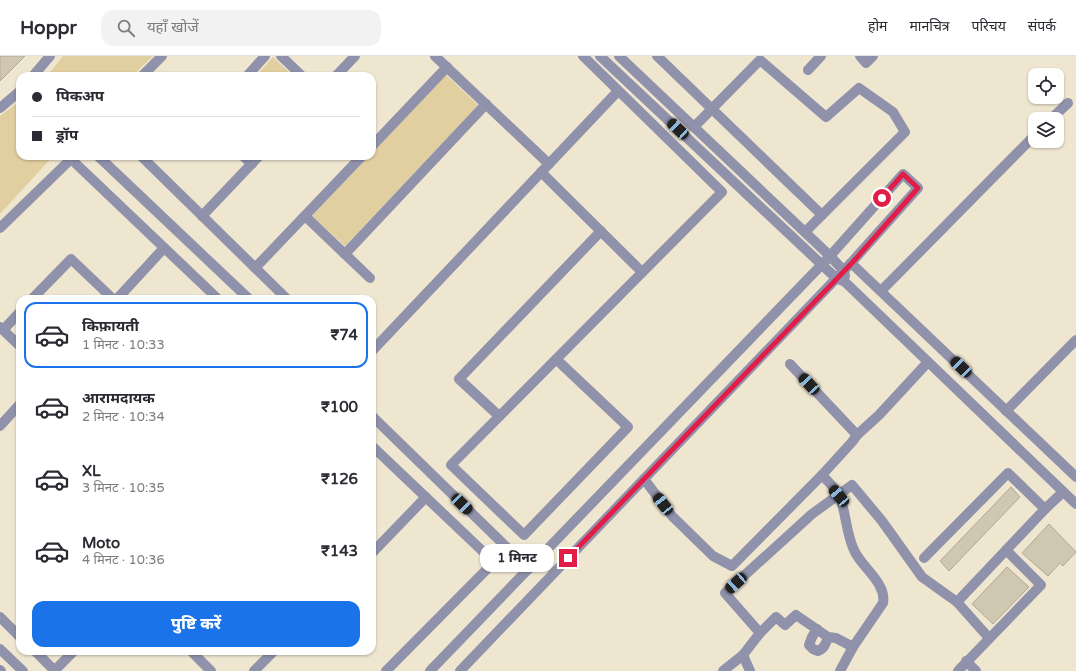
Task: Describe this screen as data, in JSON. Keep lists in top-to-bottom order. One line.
{"page":{"header":"Hoppr","search":"यहाँ खोजें","nav":["होम","मानचित्र","परिचय","संपर्क"],"banner":["पिकअप","ड्रॉप"],"list":[{"name":"किफ़ायती","note":"1 मिनट · 10:33","value":"₹74"},{"name":"आरामदायक","note":"2 मिनट · 10:34","value":"₹100"},{"name":"XL","note":"3 मिनट · 10:35","value":"₹126"},{"name":"Moto","note":"4 मिनट · 10:36","value":"₹143"}],"bubble":"1 मिनट","buttons":"पुष्टि करें"}}
